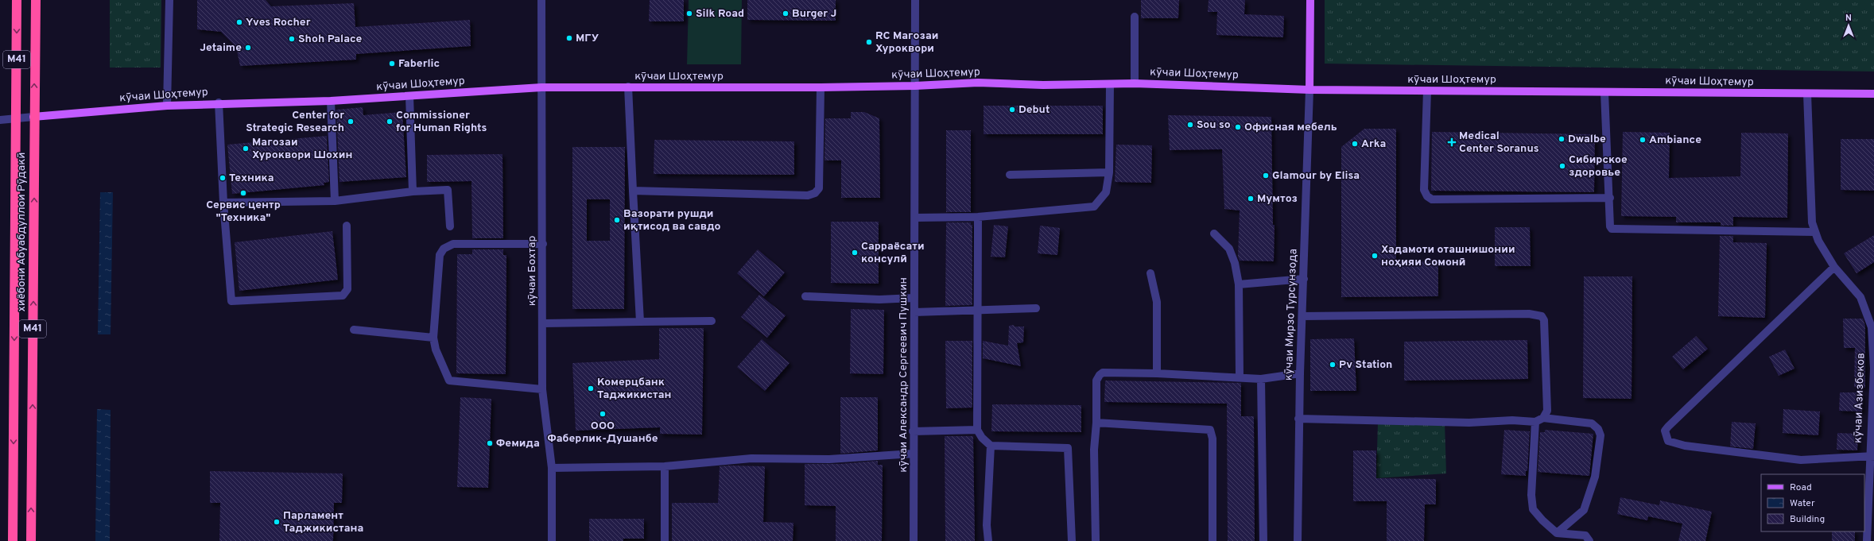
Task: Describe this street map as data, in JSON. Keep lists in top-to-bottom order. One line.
{"streets":{"highway":["M41","хиёбони Абуабдуллои Рӯдакӣ"],"main road":["кӯчаи Шоҳтемур"],"street":["кӯчаи Бохтар","кӯчаи Мирзо Турсунзода","кӯчаи Александр Сергеевич Пушкин","кӯчаи Азизбеков"]},"crossings":[["кӯчаи Шоҳтемур","хиёбони Абуабдуллои Рӯдакӣ"],["кӯчаи Шоҳтемур","кӯчаи Бохтар"],["кӯчаи Шоҳтемур","кӯчаи Мирзо Турсунзода"],["кӯчаи Шоҳтемур","кӯчаи Александр Сергеевич Пушкин"]],"places":{"other":["Silk Road","Burger J","Yves Rocher","МГУ","Shoh Palace","RC Магозаи Хуроквори","Jetaime","Faberlic","Debut","Center for Strategic Research","Commissioner for Human Rights","Sou so","Офисная мебель","Dwalbe","Ambiance","Arka","Магозаи Хуроквори Шохин","Сибирское здоровье","Glamour by Elisa","Техника","Сервис центр \"Техника\"","Мумтоз","Вазорати рушди иқтисод ва савдо","Сарраёсати консулӣ","Хадамоти оташнишонии ноҳияи Сомонӣ","Pv Station","Комерцбанк Таджикистан","ООО Фаберлик-Душанбе","Фемида","Парламент Таджикистана"],"health":["Medical Center Soranus"]},"legend":["Road","Water","Building"],"north":"top"}
